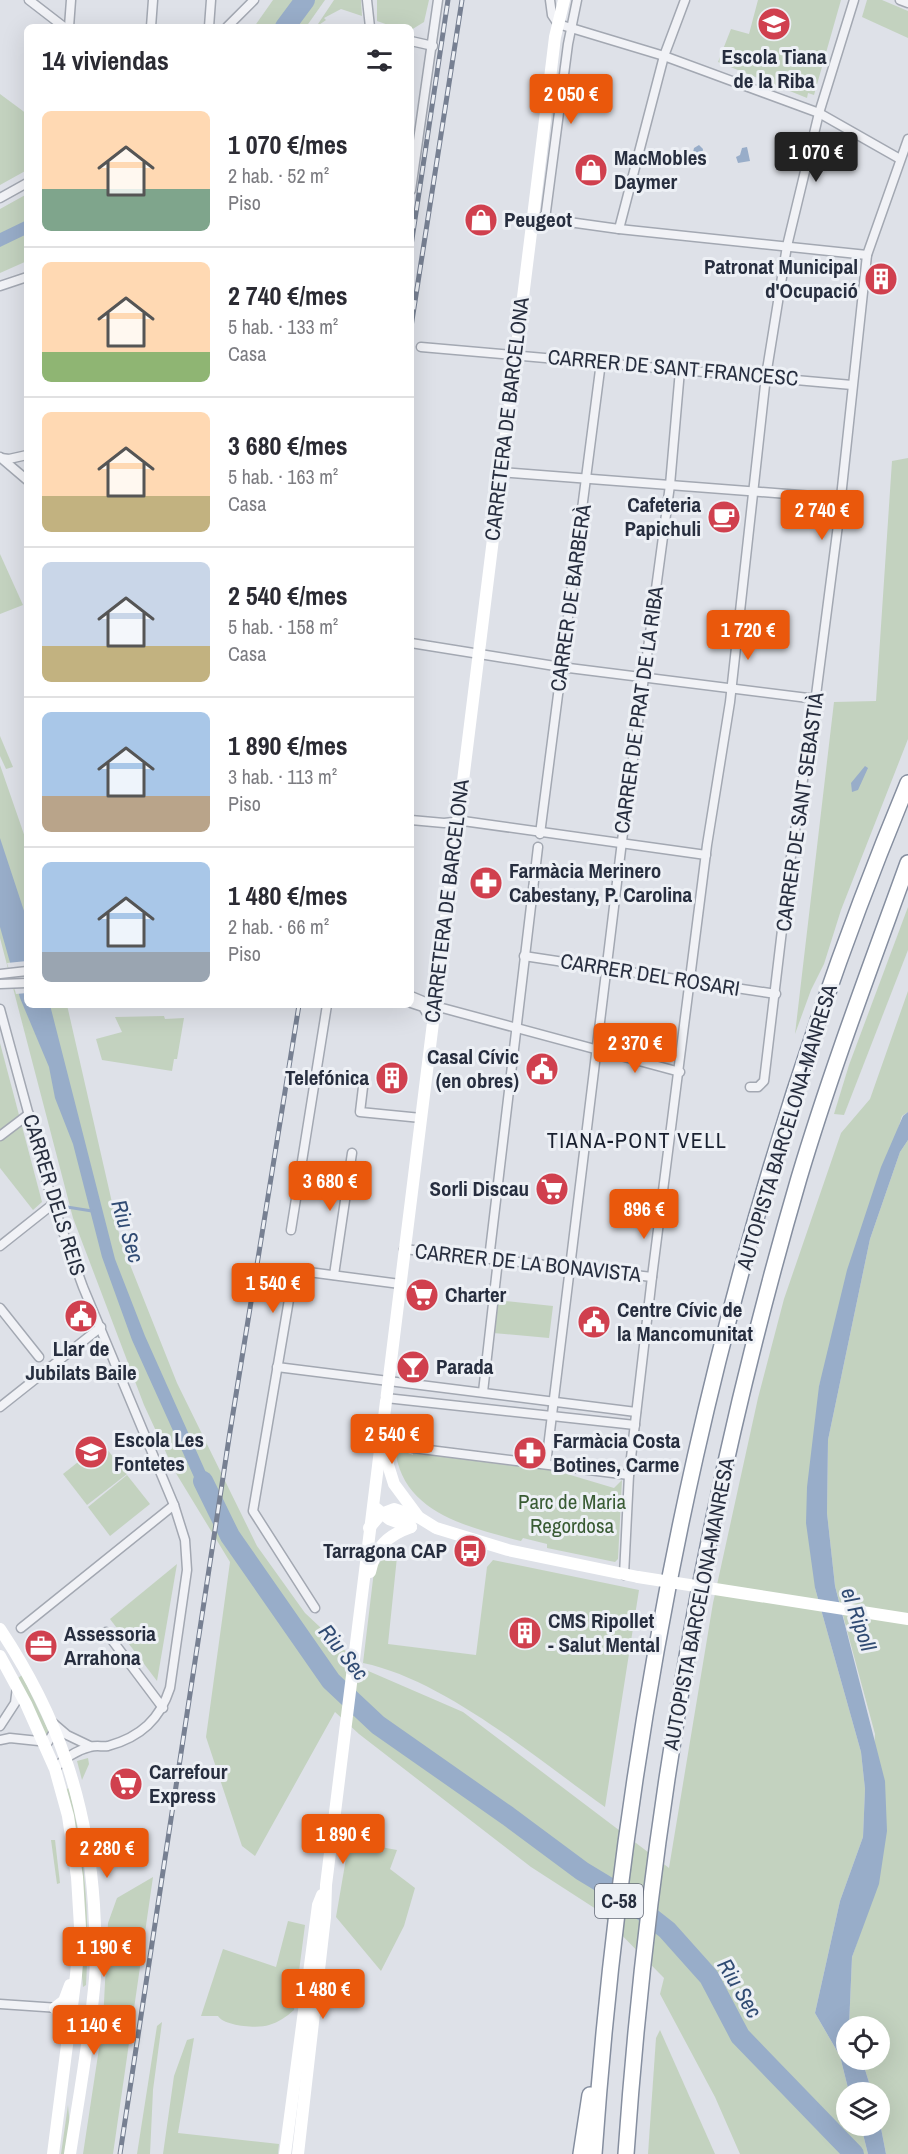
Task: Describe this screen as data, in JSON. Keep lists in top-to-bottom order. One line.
{"streets":{"highway":["AUTOPISTA BARCELONA-MANRESA","C-58"],"main road":["CARRETERA DE BARCELONA"],"street":["CARRER DE SANT FRANCESC","CARRER DE BARBERÀ","CARRER DE PRAT DE LA RIBA","CARRER DE SANT SEBASTIÀ","CARRER DEL ROSARI","CARRER DELS REIS","CARRER DE LA BONAVISTA"]},"crossings":[["CARRER DE SANT FRANCESC","CARRETERA DE BARCELONA"],["CARRER DE SANT FRANCESC","CARRER DE BARBERÀ"],["CARRER DE SANT FRANCESC","CARRER DE PRAT DE LA RIBA"],["CARRER DE SANT FRANCESC","CARRER DE SANT SEBASTIÀ"],["CARRETERA DE BARCELONA","CARRER DE LA BONAVISTA"],["CARRER DE PRAT DE LA RIBA","CARRER DEL ROSARI"],["CARRER DE PRAT DE LA RIBA","CARRER DE LA BONAVISTA"],["CARRER DE SANT SEBASTIÀ","CARRER DEL ROSARI"]],"districts":["TIANA-PONT VELL"],"water":["Riu Sec","el Ripoll"],"parks":["Parc de Maria Regordosa"],"places":{"school or university":["Escola Tiana de la Riba","Escola Les Fontetes"],"shop":["MacMobles Daymer","Peugeot"],"building":["Patronat Municipal d'Ocupació","Telefónica","CMS Ripollet - Salut Mental"],"cafe":["Cafeteria Papichuli"],"pharmacy":["Farmàcia Merinero Cabestany, P. Carolina","Farmàcia Costa Botines, Carme"],"public building":["Casal Cívic (en obres)","Llar de Jubilats Baile","Centre Cívic de la Mancomunitat"],"supermarket":["Sorli Discau","Charter","Carrefour Express"],"bar":["Parada"],"bus stop":["Tarragona CAP"],"office":["Assessoria Arrahona"]},"page":{"heading":"14 viviendas","price":["2 050 €","1 070 €","2 740 €","1 720 €","2 370 €","3 680 €","896 €","1 540 €","2 540 €","1 890 €","2 280 €","1 190 €","1 480 €","1 140 €"],"list":[{"name":"1 070 €/mes","note":"2 hab. · 52 m² · Piso"},{"name":"2 740 €/mes","note":"5 hab. · 133 m² · Casa"},{"name":"3 680 €/mes","note":"5 hab. · 163 m² · Casa"},{"name":"2 540 €/mes","note":"5 hab. · 158 m² · Casa"},{"name":"1 890 €/mes","note":"3 hab. · 113 m² · Piso"},{"name":"1 480 €/mes","note":"2 hab. · 66 m² · Piso"}]}}
